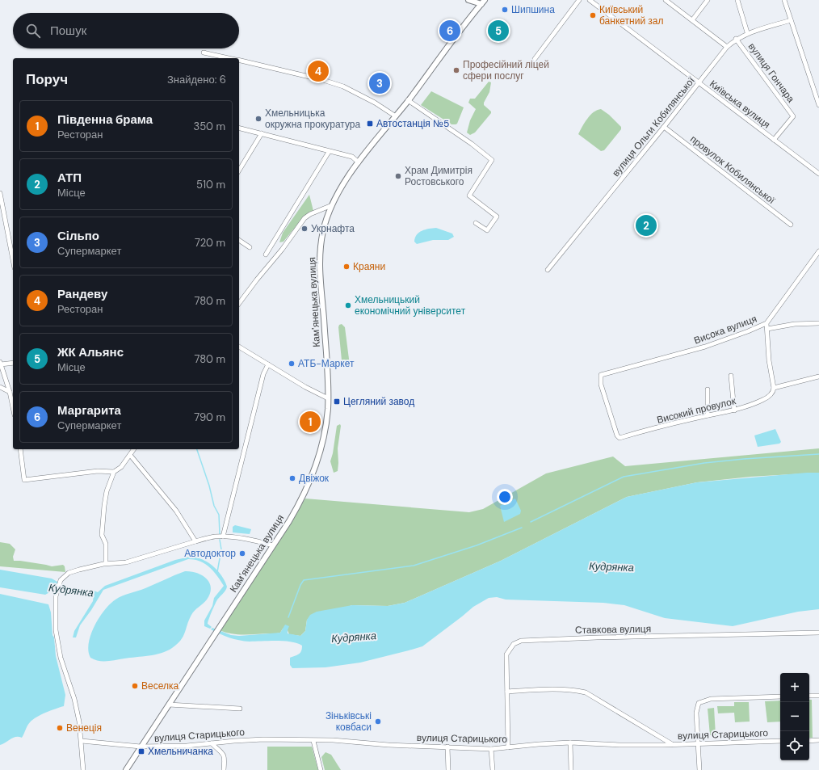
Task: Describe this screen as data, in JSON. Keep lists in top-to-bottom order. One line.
{"streets":{"main road":["Камʼянецька вулиця"],"street":["вулиця Гончара","Київська вулиця","вулиця Ольги Кобилянської","провулок Кобилянської","Висока вулиця","Високий провулок","Ставкова вулиця","вулиця Старицького"]},"crossings":[["вулиця Гончара","Київська вулиця"],["вулиця Гончара","вулиця Ольги Кобилянської"],["Київська вулиця","вулиця Ольги Кобилянської"],["вулиця Ольги Кобилянської","провулок Кобилянської"],["Висока вулиця","Високий провулок"],["Ставкова вулиця","вулиця Старицького"]],"water":["Кудрянка"],"places":{"other":["Шипшина","Київський банкетний зал","Професійний ліцей сфери послуг","Хмельницька окружна прокуратура","Храм Димитрія Ростовського","Укрнафта","Краяни","Хмельницький економічний університет","АТБ-Маркет","Двіжок","Автодоктор","Веселка","Зіньківські ковбаси","Венеція"],"transit":["Автостанція №5","Цегляний завод","Хмельничанка"]},"page":{"search":"Пошук","pins":["5","6","4","3","2","1"],"heading":["Поруч","Знайдено: 6"],"list":[{"mark":"1","name":"Південна брама","note":"Ресторан","value":"350 m"},{"mark":"2","name":"АТП","note":"Місце","value":"510 m"},{"mark":"3","name":"Сільпо","note":"Супермаркет","value":"720 m"},{"mark":"4","name":"Рандеву","note":"Ресторан","value":"780 m"},{"mark":"5","name":"ЖК Альянс","note":"Місце","value":"780 m"},{"mark":"6","name":"Маргарита","note":"Супермаркет","value":"790 m"}],"map_buttons":["+","−"]}}
